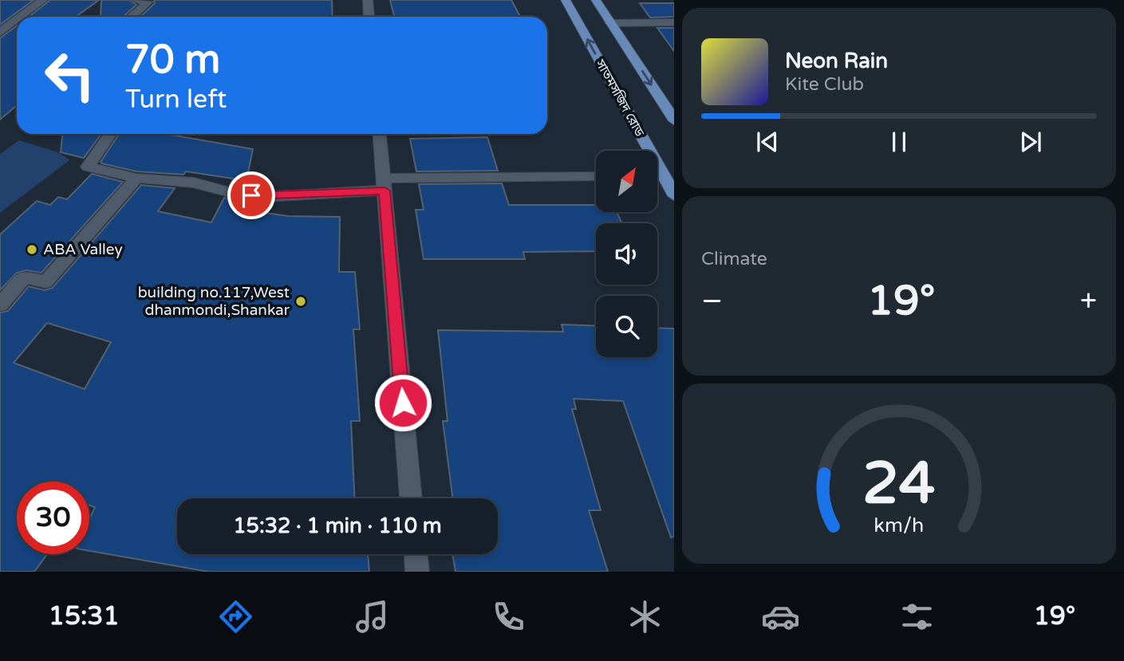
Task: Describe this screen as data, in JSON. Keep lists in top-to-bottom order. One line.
{"streets":{"main road":["সাতমসজিদ রোড"]},"places":["ABA Valley","building no.117,West dhanmondi,Shankar"],"north":"top right","page":{"turn":["70 m","Turn left"],"song":["Neon Rain","Kite Club"],"tile":"Climate","heat":["−","19°","+"],"limit":"30","trip":"15:32 · 1 min · 110 m","tabs":["15:31","19°"],"gauge":["24","km/h"]}}
